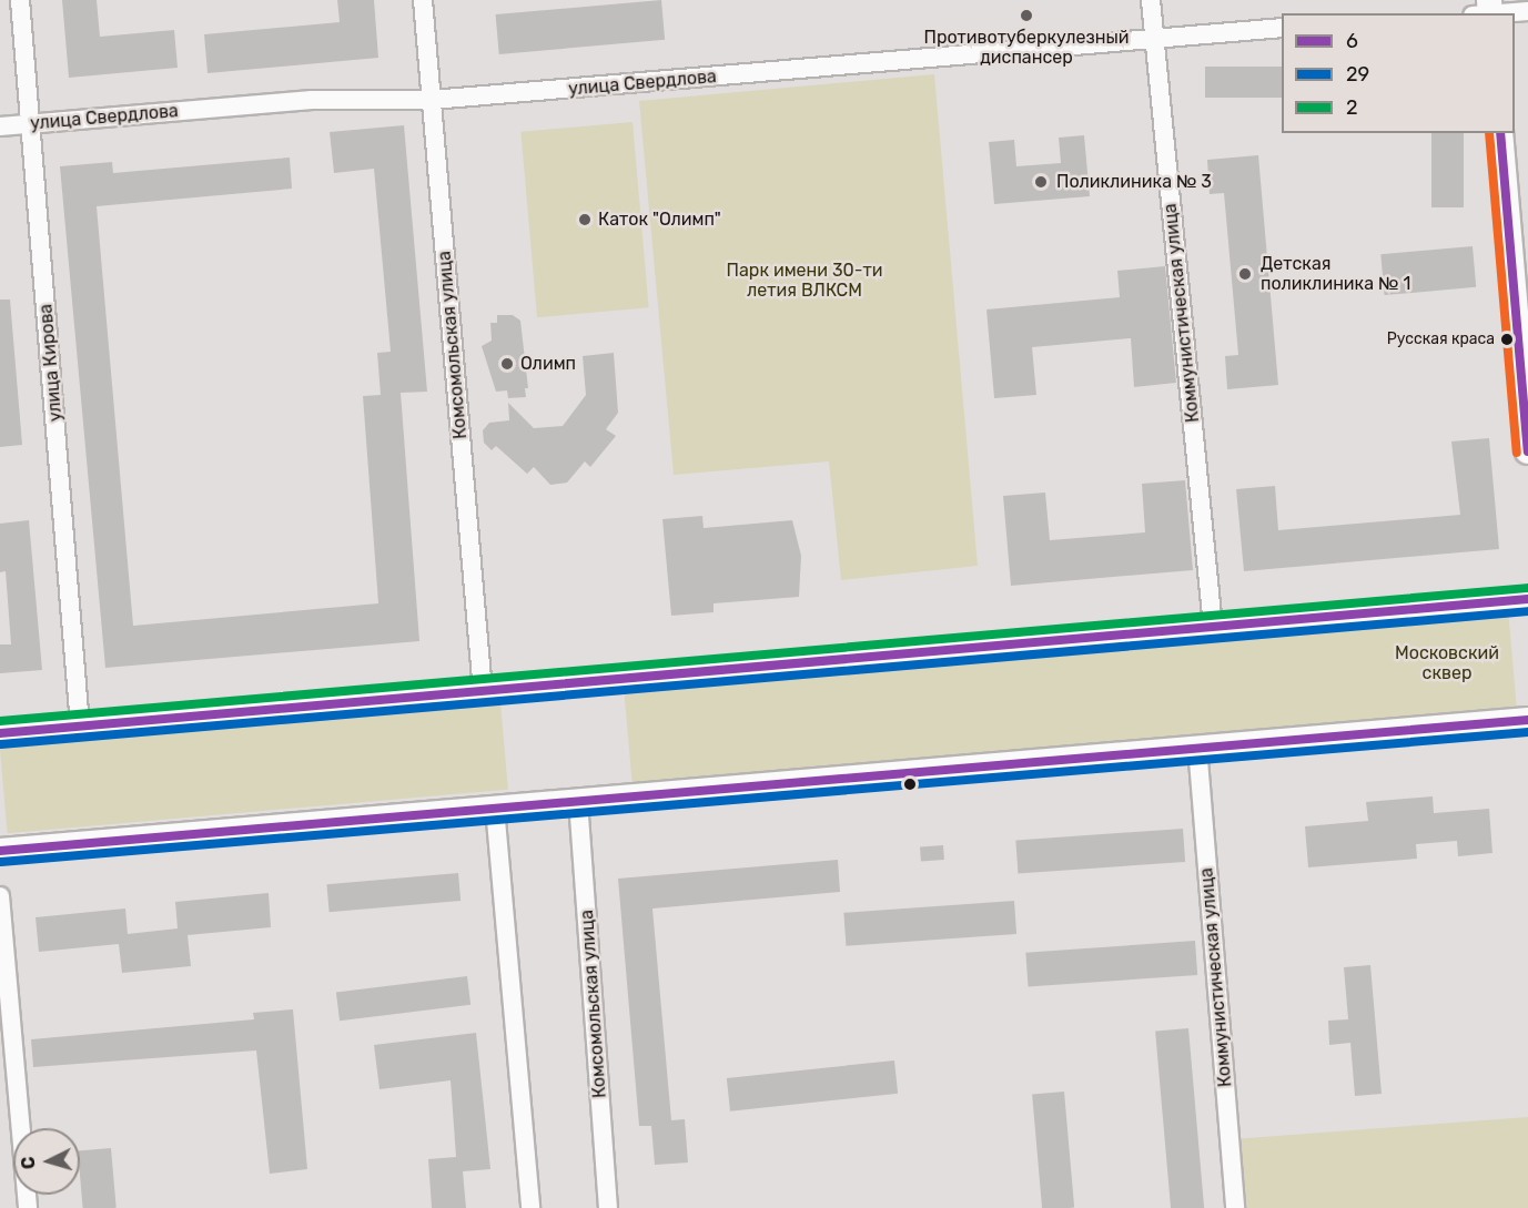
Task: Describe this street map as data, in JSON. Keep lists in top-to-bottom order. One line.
{"streets":{"street":["улица Свердлова","Коммунистическая улица","Комсомольская улица","улица Кирова"]},"crossings":[["улица Свердлова","Коммунистическая улица"],["улица Свердлова","Комсомольская улица"],["улица Свердлова","улица Кирова"]],"parks":["Парк имени 30-ти летия ВЛКСМ","Московский сквер"],"places":["Противотуберкулезный диспансер","Поликлиника № 3","Каток \"Олимп\"","Детская поликлиника № 1","Русская краса","Олимп"],"lines":["transit line 6","transit line 1","transit line 2","transit line 29"],"legend":["6","29","2"],"north":"left"}
